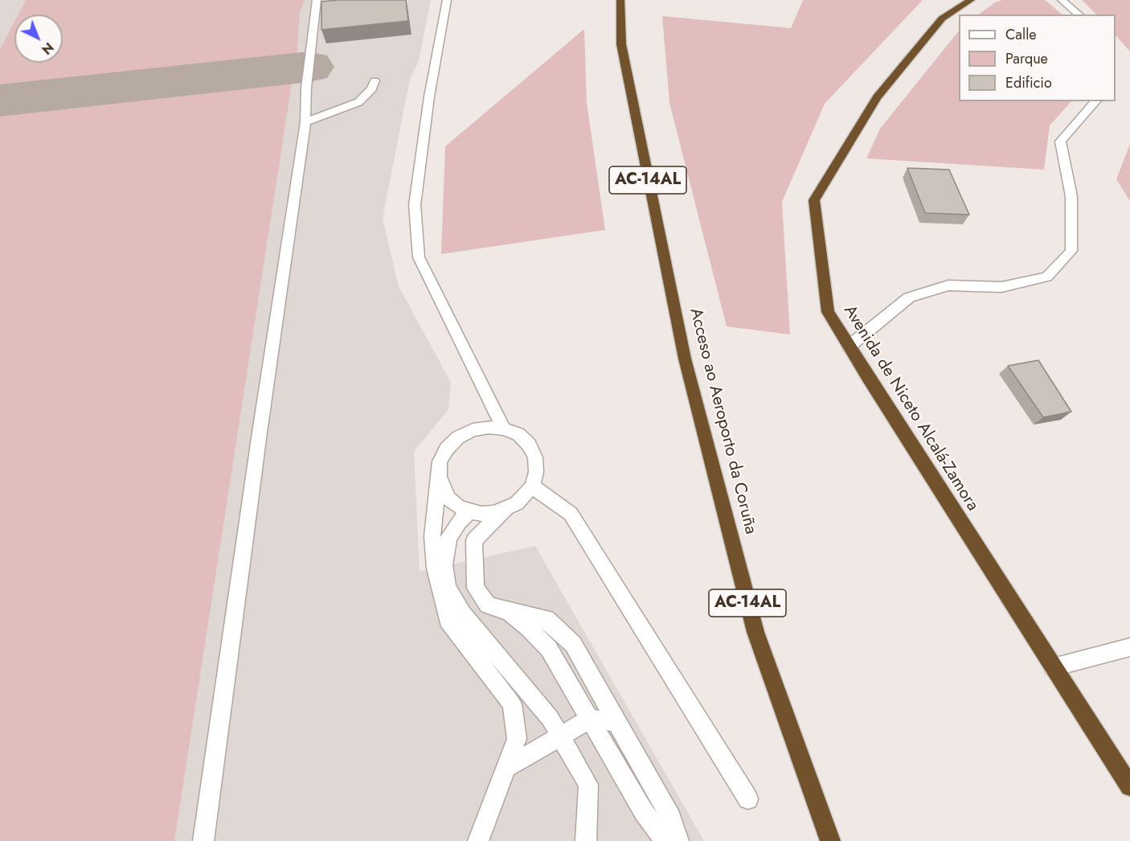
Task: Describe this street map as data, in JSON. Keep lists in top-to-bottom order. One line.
{"streets":{"highway":["AC-14AL","Avenida de Niceto Alcalá-Zamora","Acceso ao Aeroporto da Coruña"]},"legend":["Calle","Parque","Edificio"],"north":"bottom right"}
